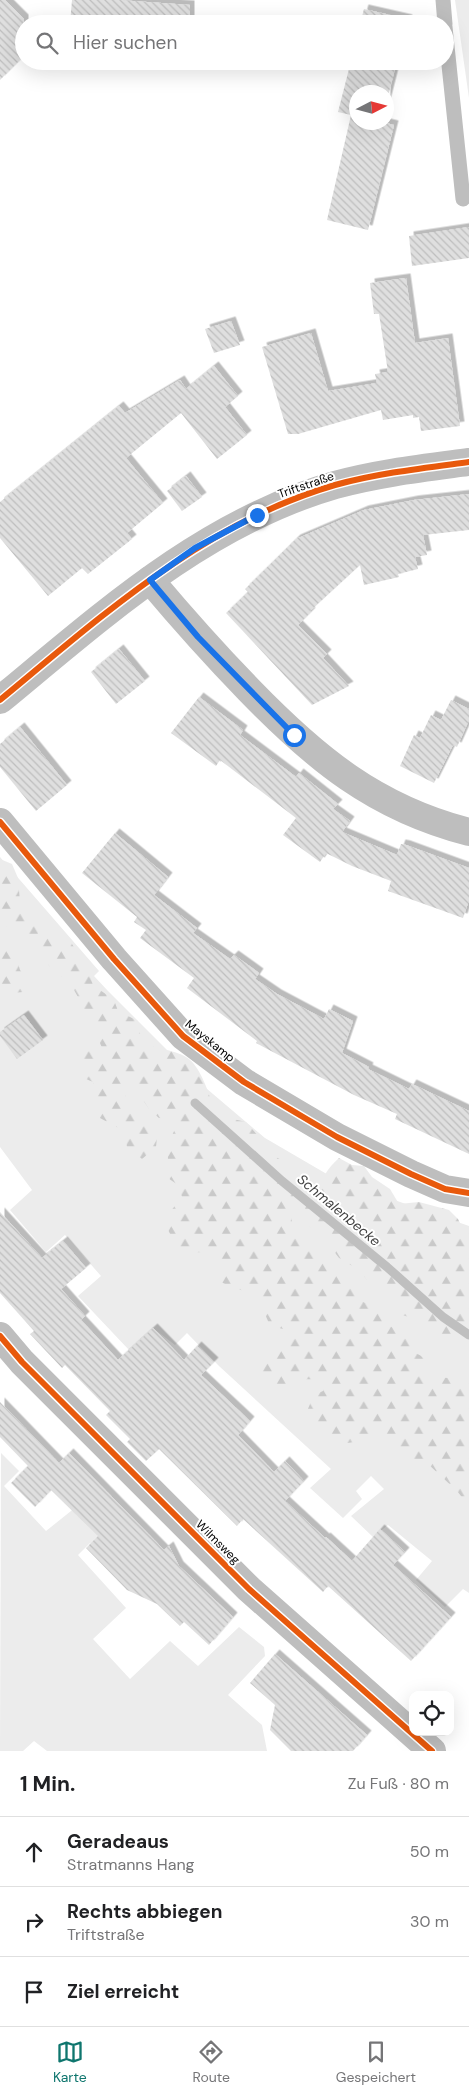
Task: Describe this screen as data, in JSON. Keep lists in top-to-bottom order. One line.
{"streets":{"street":["Triftstraße","Mayskamp","Wilmsweg"]},"water":["Schmalenbecke"],"north":"right","page":{"search":"Hier suchen","heading":["1 Min.","Zu Fuß · 80 m"],"list":[["Geradeaus","Stratmanns Hang","50 m"],["Rechts abbiegen","Triftstraße","30 m"],"Ziel erreicht"],"nav":["Karte","Route","Gespeichert"]}}
